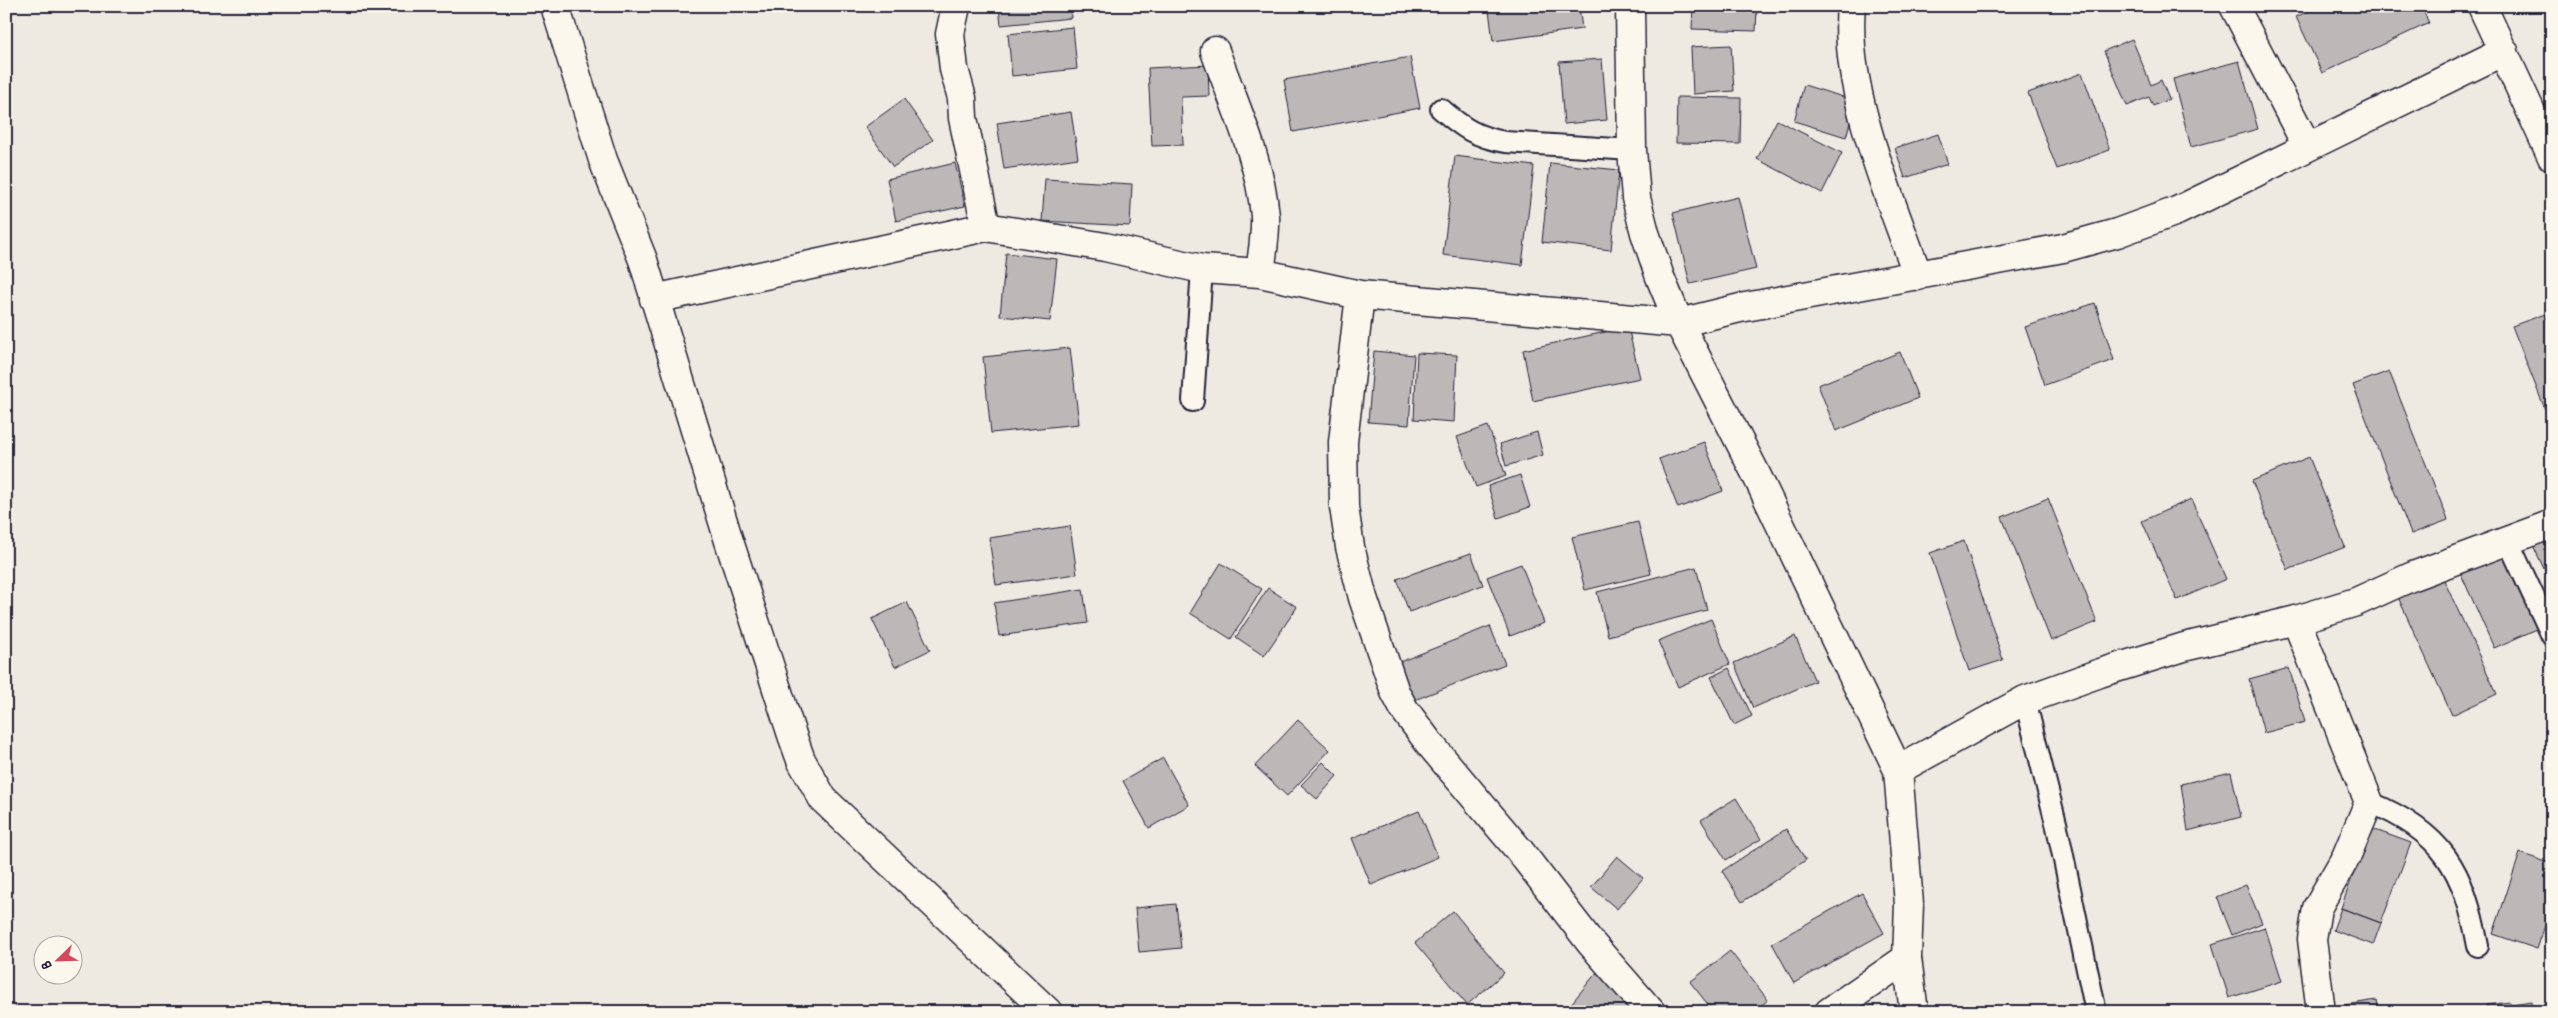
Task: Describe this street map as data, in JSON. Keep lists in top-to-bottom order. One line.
{"north":"bottom left"}
